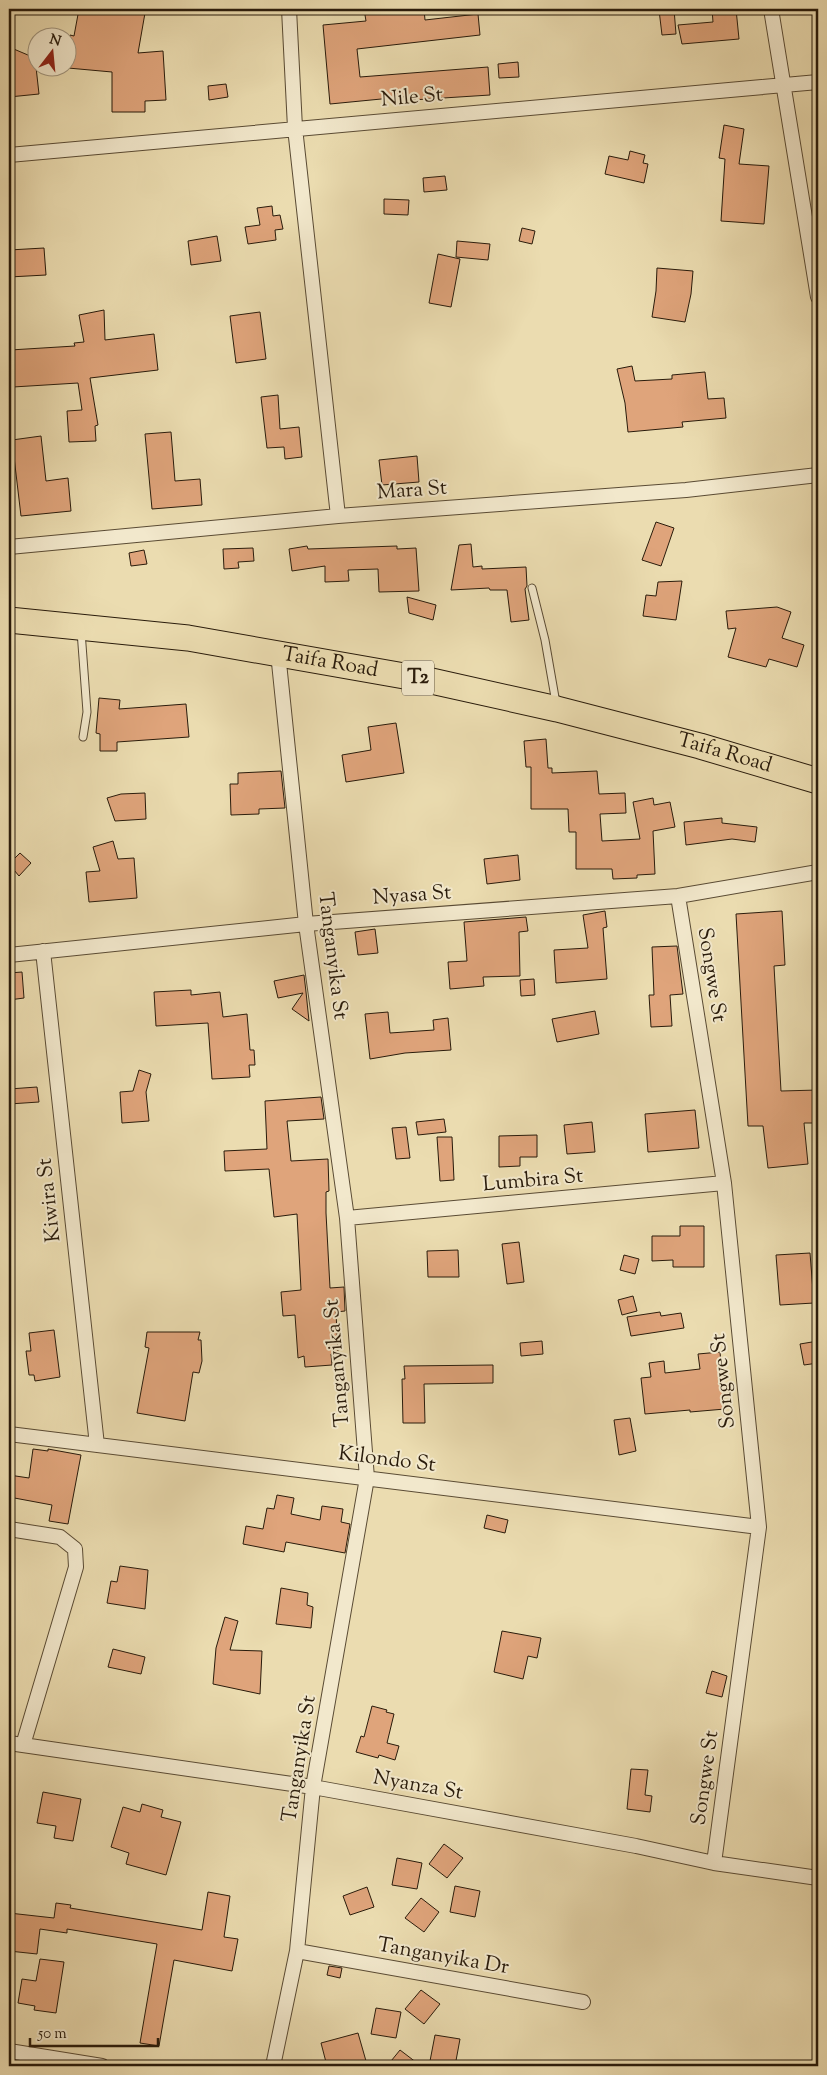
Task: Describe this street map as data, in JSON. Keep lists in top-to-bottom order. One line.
{"streets":{"highway":["Taifa Road","T2"],"street":["Nile St","Mara St","Nyasa St","Tanganyika St","Songwe St","Lumbira St","Kiwira St","Kilondo St","Nyanza St","Tanganyika Dr"]},"crossings":[["Taifa Road","Tanganyika St"],["Nyasa St","Tanganyika St"],["Nyasa St","Songwe St"],["Nyasa St","Kiwira St"],["Tanganyika St","Lumbira St"],["Tanganyika St","Kilondo St"],["Tanganyika St","Nyanza St"],["Tanganyika St","Tanganyika Dr"],["Songwe St","Lumbira St"],["Songwe St","Kilondo St"],["Songwe St","Nyanza St"],["Kiwira St","Kilondo St"]],"scale_bar":"50 m","north":"top"}
